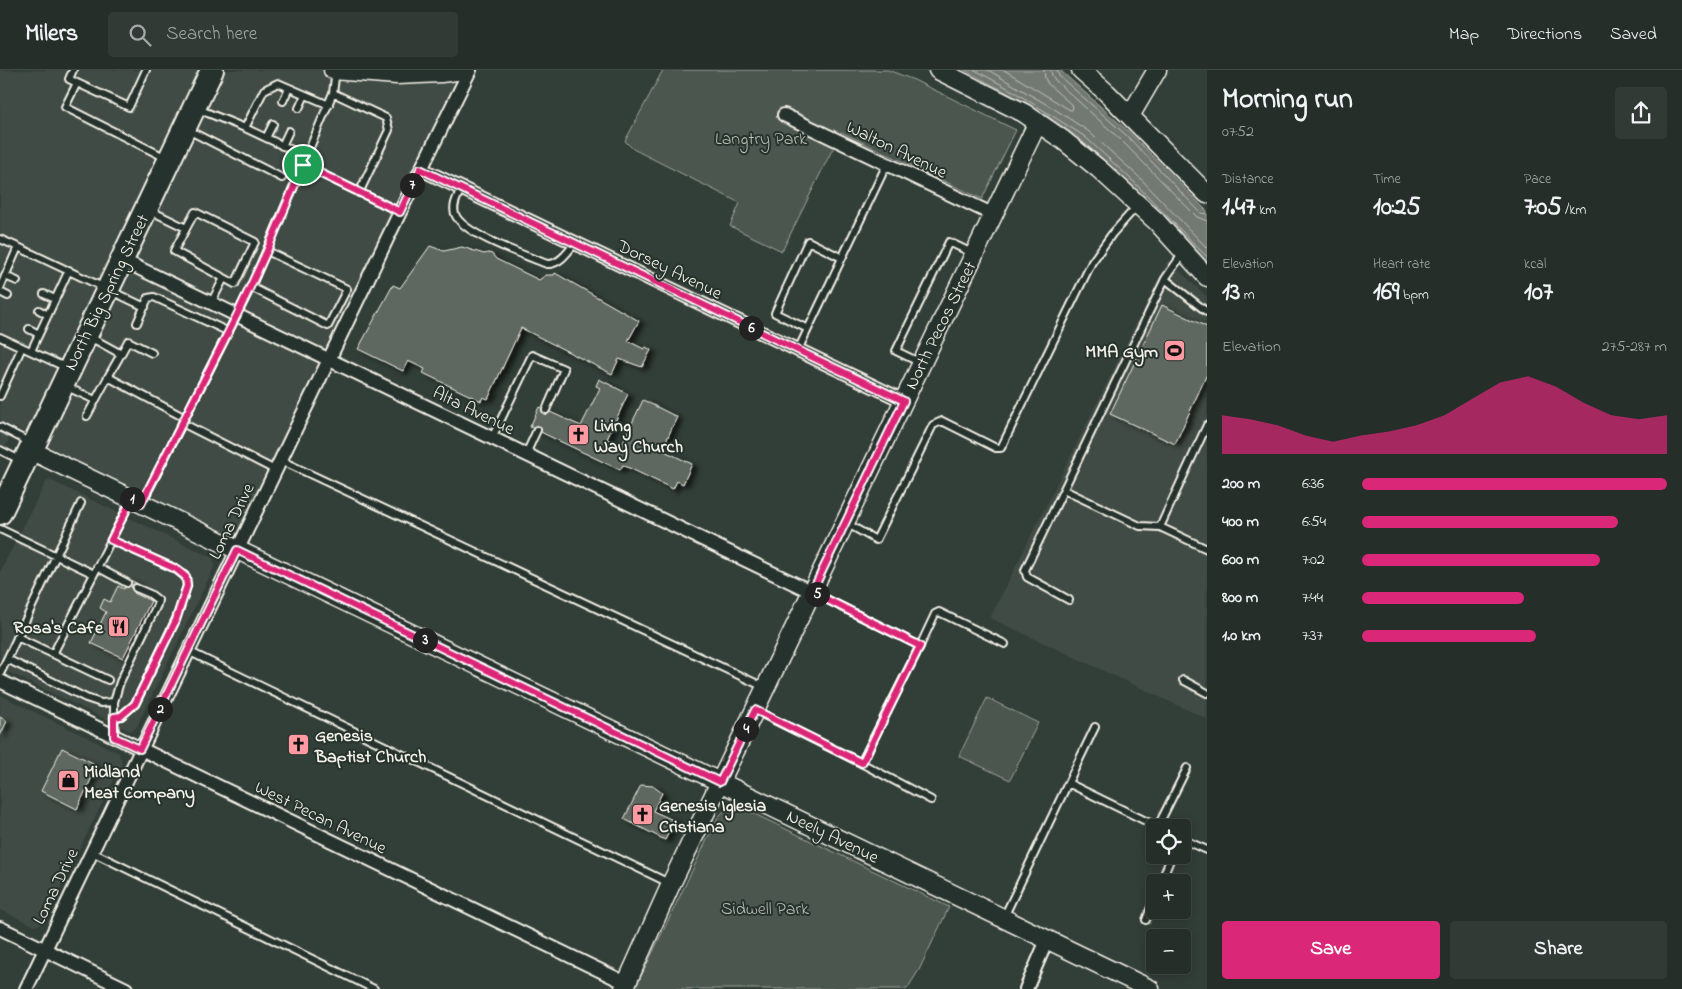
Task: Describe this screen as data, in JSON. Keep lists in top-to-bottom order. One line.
{"streets":{"highway":["North Big Spring Street"],"street":["Walton Avenue","Dorsey Avenue","North Pecos Street","Alta Avenue","Loma Drive","West Pecan Avenue","Neely Avenue"]},"crossings":[["Walton Avenue","North Pecos Street"],["Dorsey Avenue","North Pecos Street"],["Dorsey Avenue","Loma Drive"],["North Big Spring Street","Alta Avenue"],["North Big Spring Street","Neely Avenue"],["North Pecos Street","Alta Avenue"],["North Pecos Street","West Pecan Avenue"],["North Pecos Street","Neely Avenue"],["Alta Avenue","Loma Drive"],["Loma Drive","West Pecan Avenue"],["Loma Drive","Neely Avenue"]],"parks":["Langtry Park","Sidwell Park"],"places":{"sports":["MMA Gym"],"church":["Living Way Church","Genesis Baptist Church","Genesis Iglesia Cristiana"],"restaurant":["Rosa's Cafe"],"shop":["Midland Meat Company"]},"page":{"header":"Milers","search":"Search here","nav":["Map","Directions","Saved"],"heading":["Morning run","07:52"],"stats":[["Distance","1.47 km"],["Time","10:25"],["Pace","7:05 /km"],["Elevation","13 m"],["Heart rate","169 bpm"],["kcal","107"]],"pins":["7","6","1","5","3","2","4"],"chart":["Elevation","275–287 m"],"list":[{"name":"200 m","note":"6:36"},{"name":"400 m","note":"6:54"},{"name":"600 m","note":"7:02"},{"name":"800 m","note":"7:44"},{"name":"1.0 km","note":"7:37"}],"map_buttons":["+","−"],"buttons":["Save","Share"]}}
